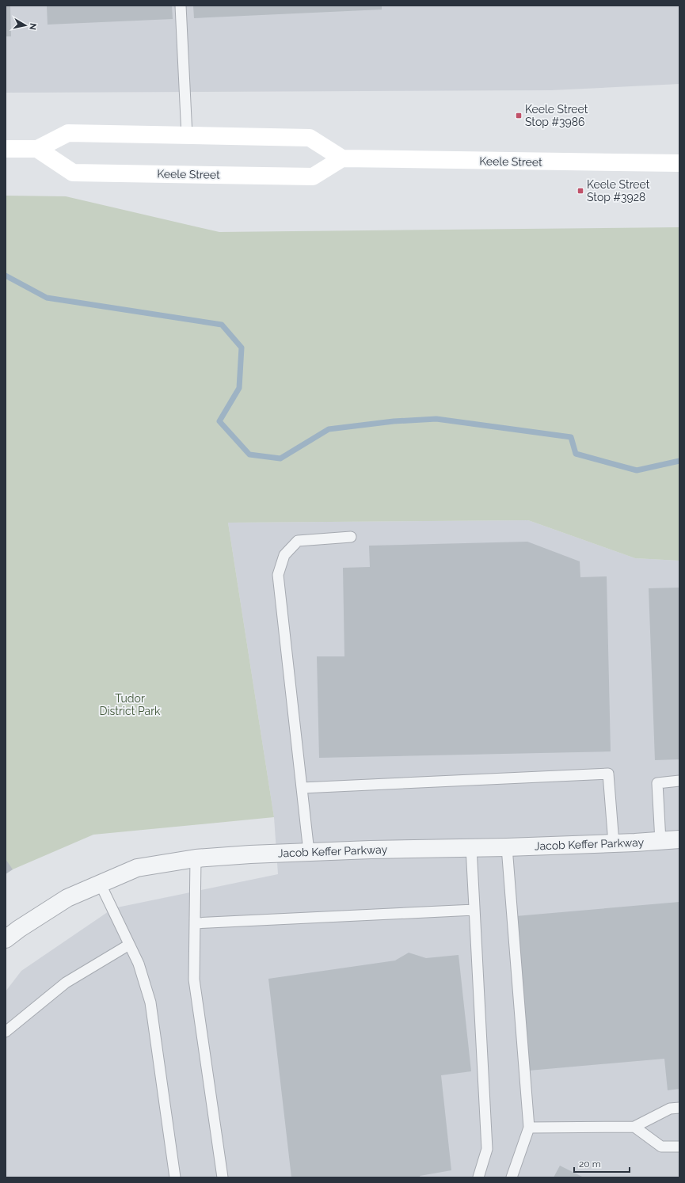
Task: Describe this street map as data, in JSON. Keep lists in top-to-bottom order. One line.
{"streets":{"main road":["Keele Street"],"street":["Jacob Keffer Parkway"]},"parks":["Tudor District Park"],"places":{"transit":["Keele Street Stop #3986","Keele Street Stop #3928"]},"scale_bar":"20 m","north":"right"}
